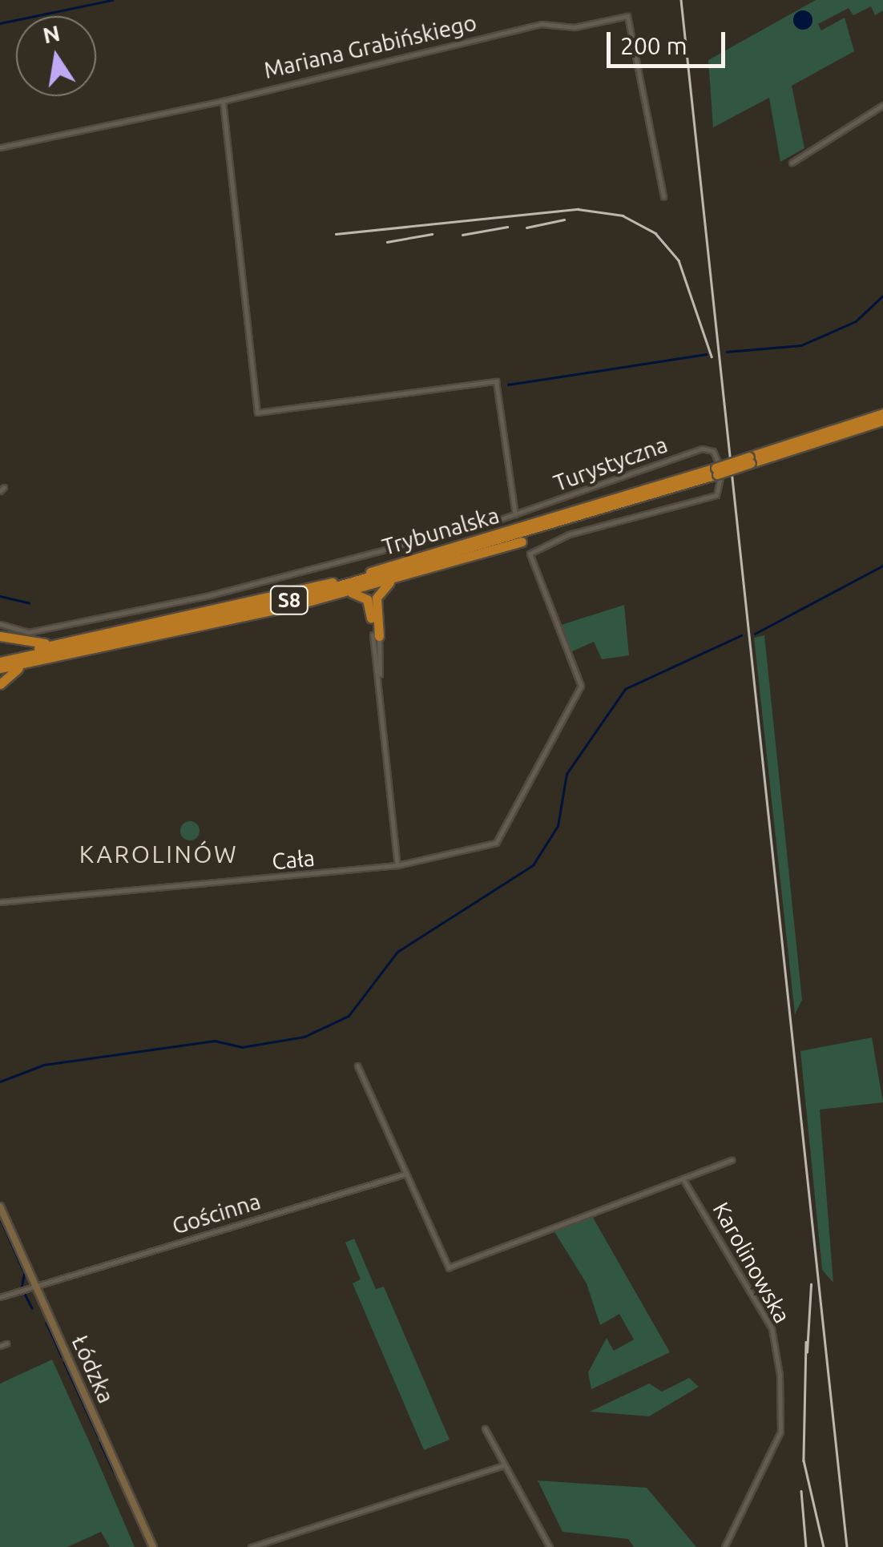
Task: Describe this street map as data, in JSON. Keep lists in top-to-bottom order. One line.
{"streets":{"highway":["Trybunalska","S8"],"main road":["Łódzka"],"street":["Mariana Grabińskiego","Turystyczna","Cała","Gościnna","Karolinowska"]},"crossings":[["Turystyczna","Cała"],["Gościnna","Łódzka"]],"districts":["KAROLINÓW"],"scale_bar":"200 m","north":"top"}
